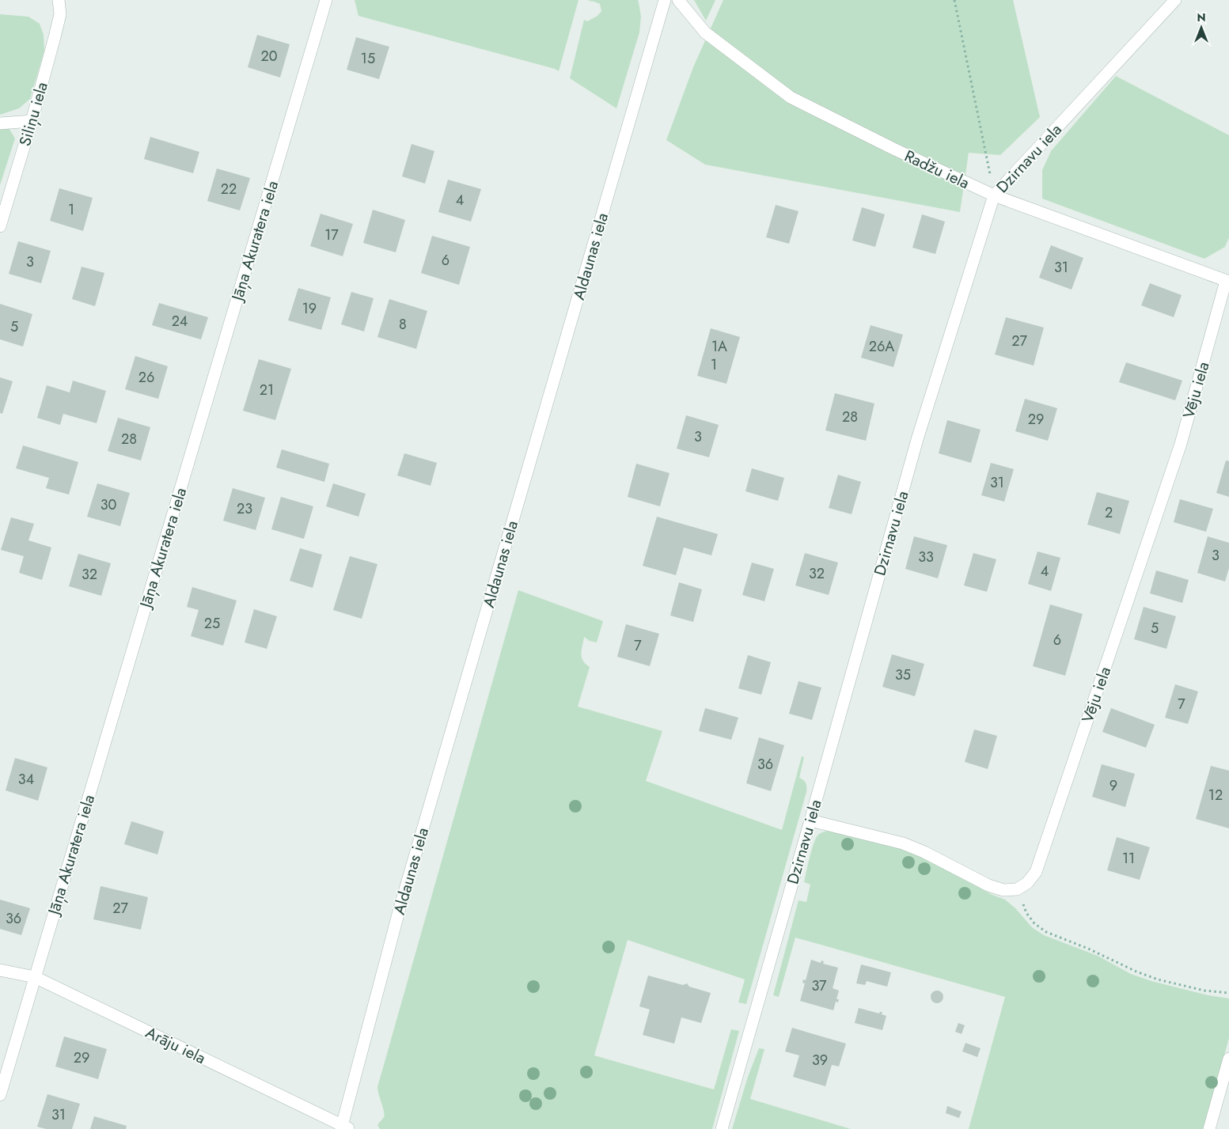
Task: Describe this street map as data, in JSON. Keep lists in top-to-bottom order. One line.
{"streets":{"street":["Siliņu iela","Dzirnavu iela","Radžu iela","Jāņa Akuratera iela","Aldaunas iela","Vēju iela","Arāju iela"]},"crossings":[["Dzirnavu iela","Radžu iela"],["Radžu iela","Vēju iela"],["Jāņa Akuratera iela","Arāju iela"],["Aldaunas iela","Arāju iela"]],"house_numbers":["20","15","22","4","1","17","6","3","31","19","24","8","5","27","1A","26A","1","26","21","28","29","3","28","31","30","23","2","3","33","4","32","32","25","5","6","7","35","7","36","34","9","12","11","27","36","37","29","39","31"],"north":"top"}
